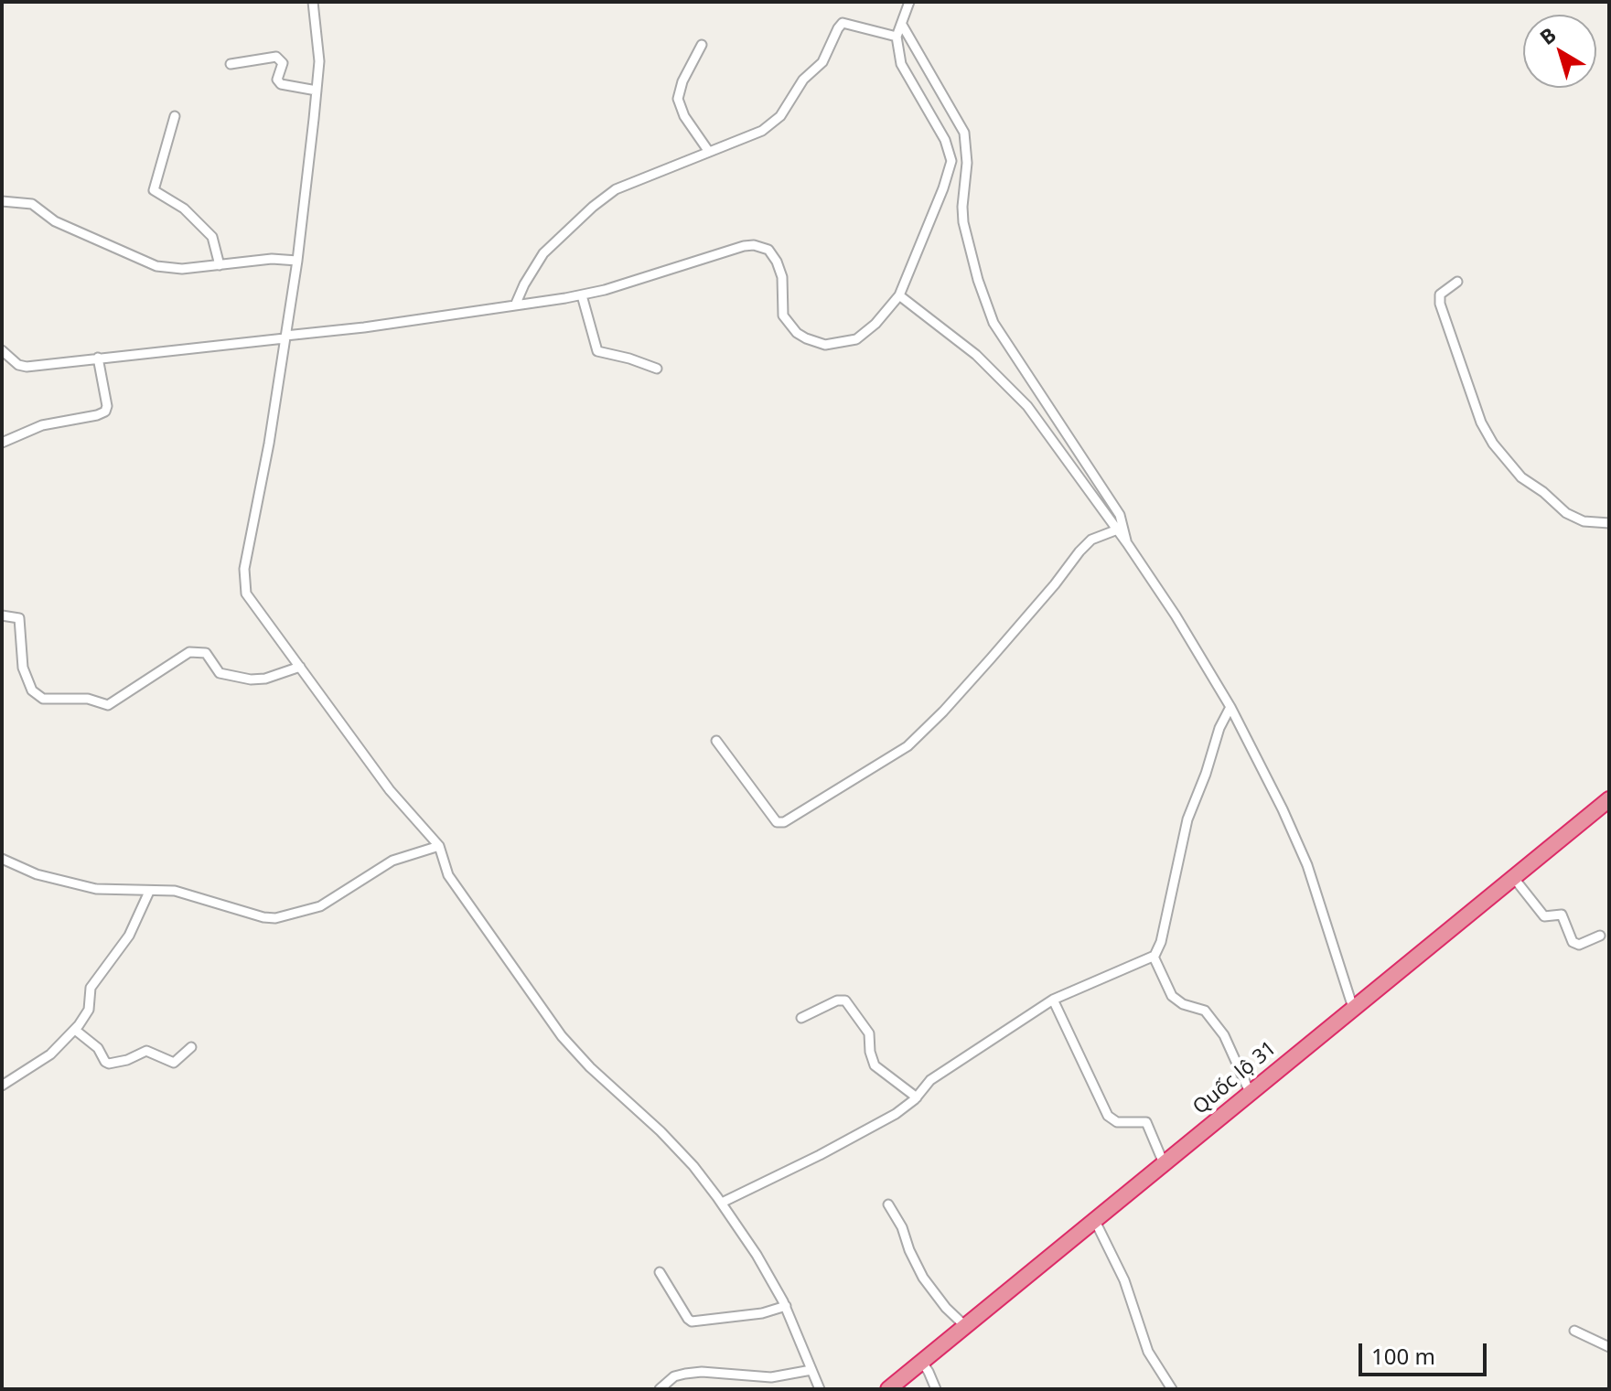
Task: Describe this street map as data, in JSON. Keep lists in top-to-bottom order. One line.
{"streets":{"highway":["Quốc lộ 31"]},"scale_bar":"100 m","north":"top left"}
